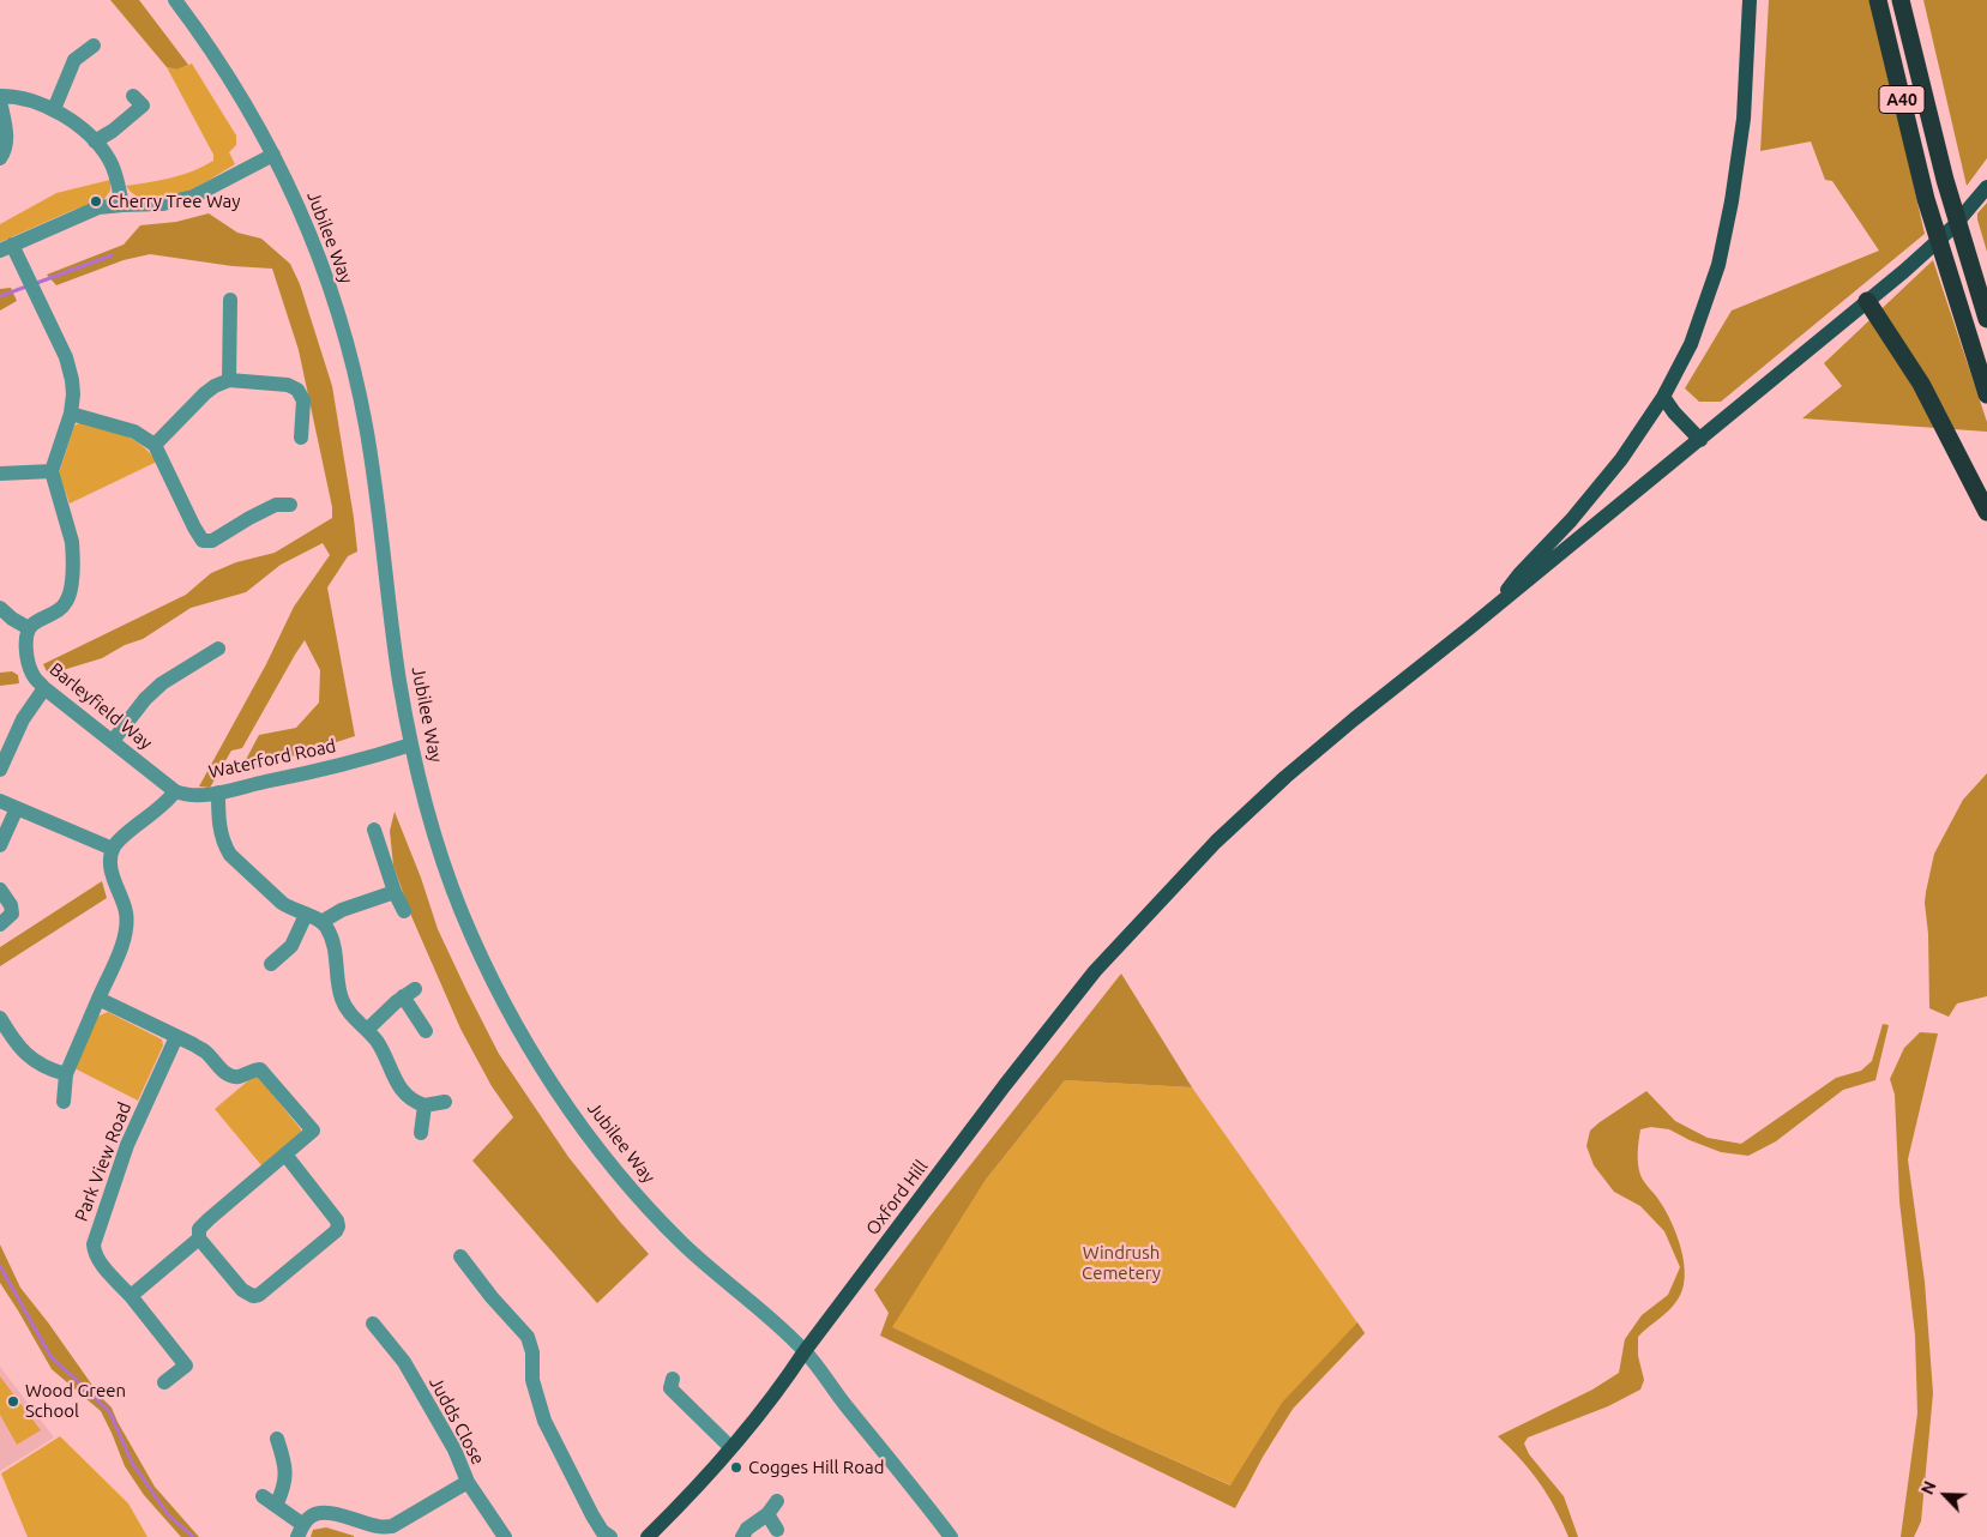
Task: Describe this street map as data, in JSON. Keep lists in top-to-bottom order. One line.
{"streets":{"highway":["A40"],"main road":["Oxford Hill"],"street":["Jubilee Way","Barleyfield Way","Waterford Road","Park View Road","Judds Close"]},"crossings":[["Jubilee Way","Waterford Road"],["Jubilee Way","Oxford Hill"],["Barleyfield Way","Waterford Road"]],"parks":["Windrush Cemetery"],"places":["Cherry Tree Way","Wood Green School","Cogges Hill Road"],"north":"top left"}
